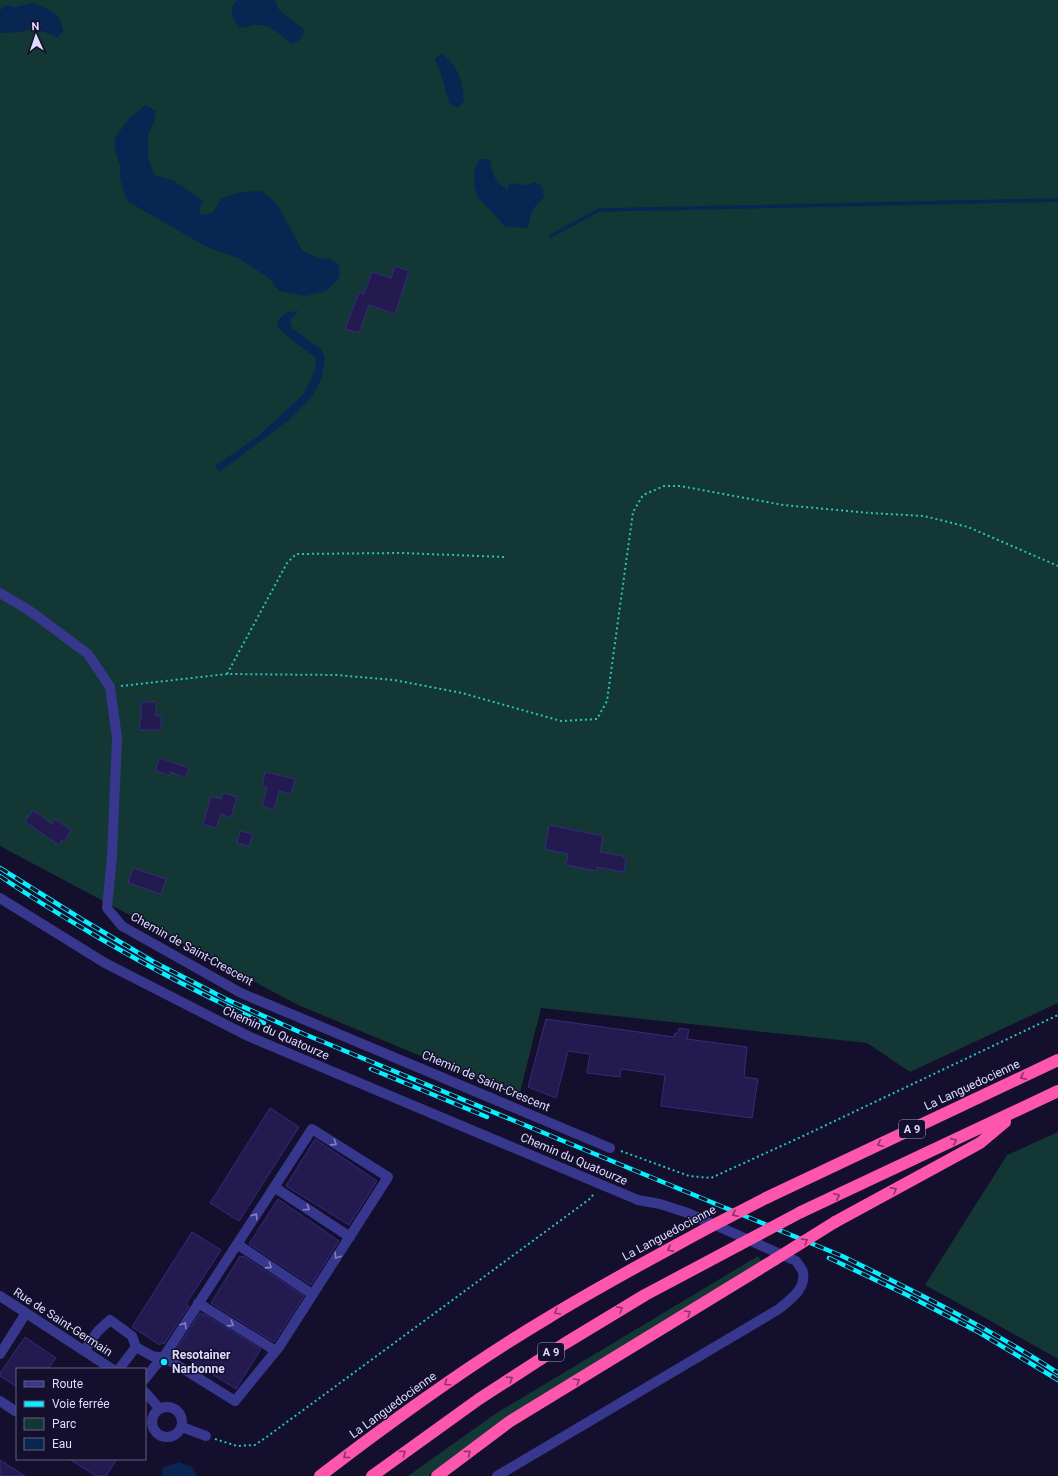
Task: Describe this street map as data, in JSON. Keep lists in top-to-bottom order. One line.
{"streets":{"highway":["La Languedocienne","A 9"],"street":["Chemin de Saint-Crescent","Chemin du Quatourze","Rue de Saint-Germain"]},"places":["Resotainer Narbonne"],"legend":["Route","Voie ferrée","Parc","Eau"],"north":"top"}
